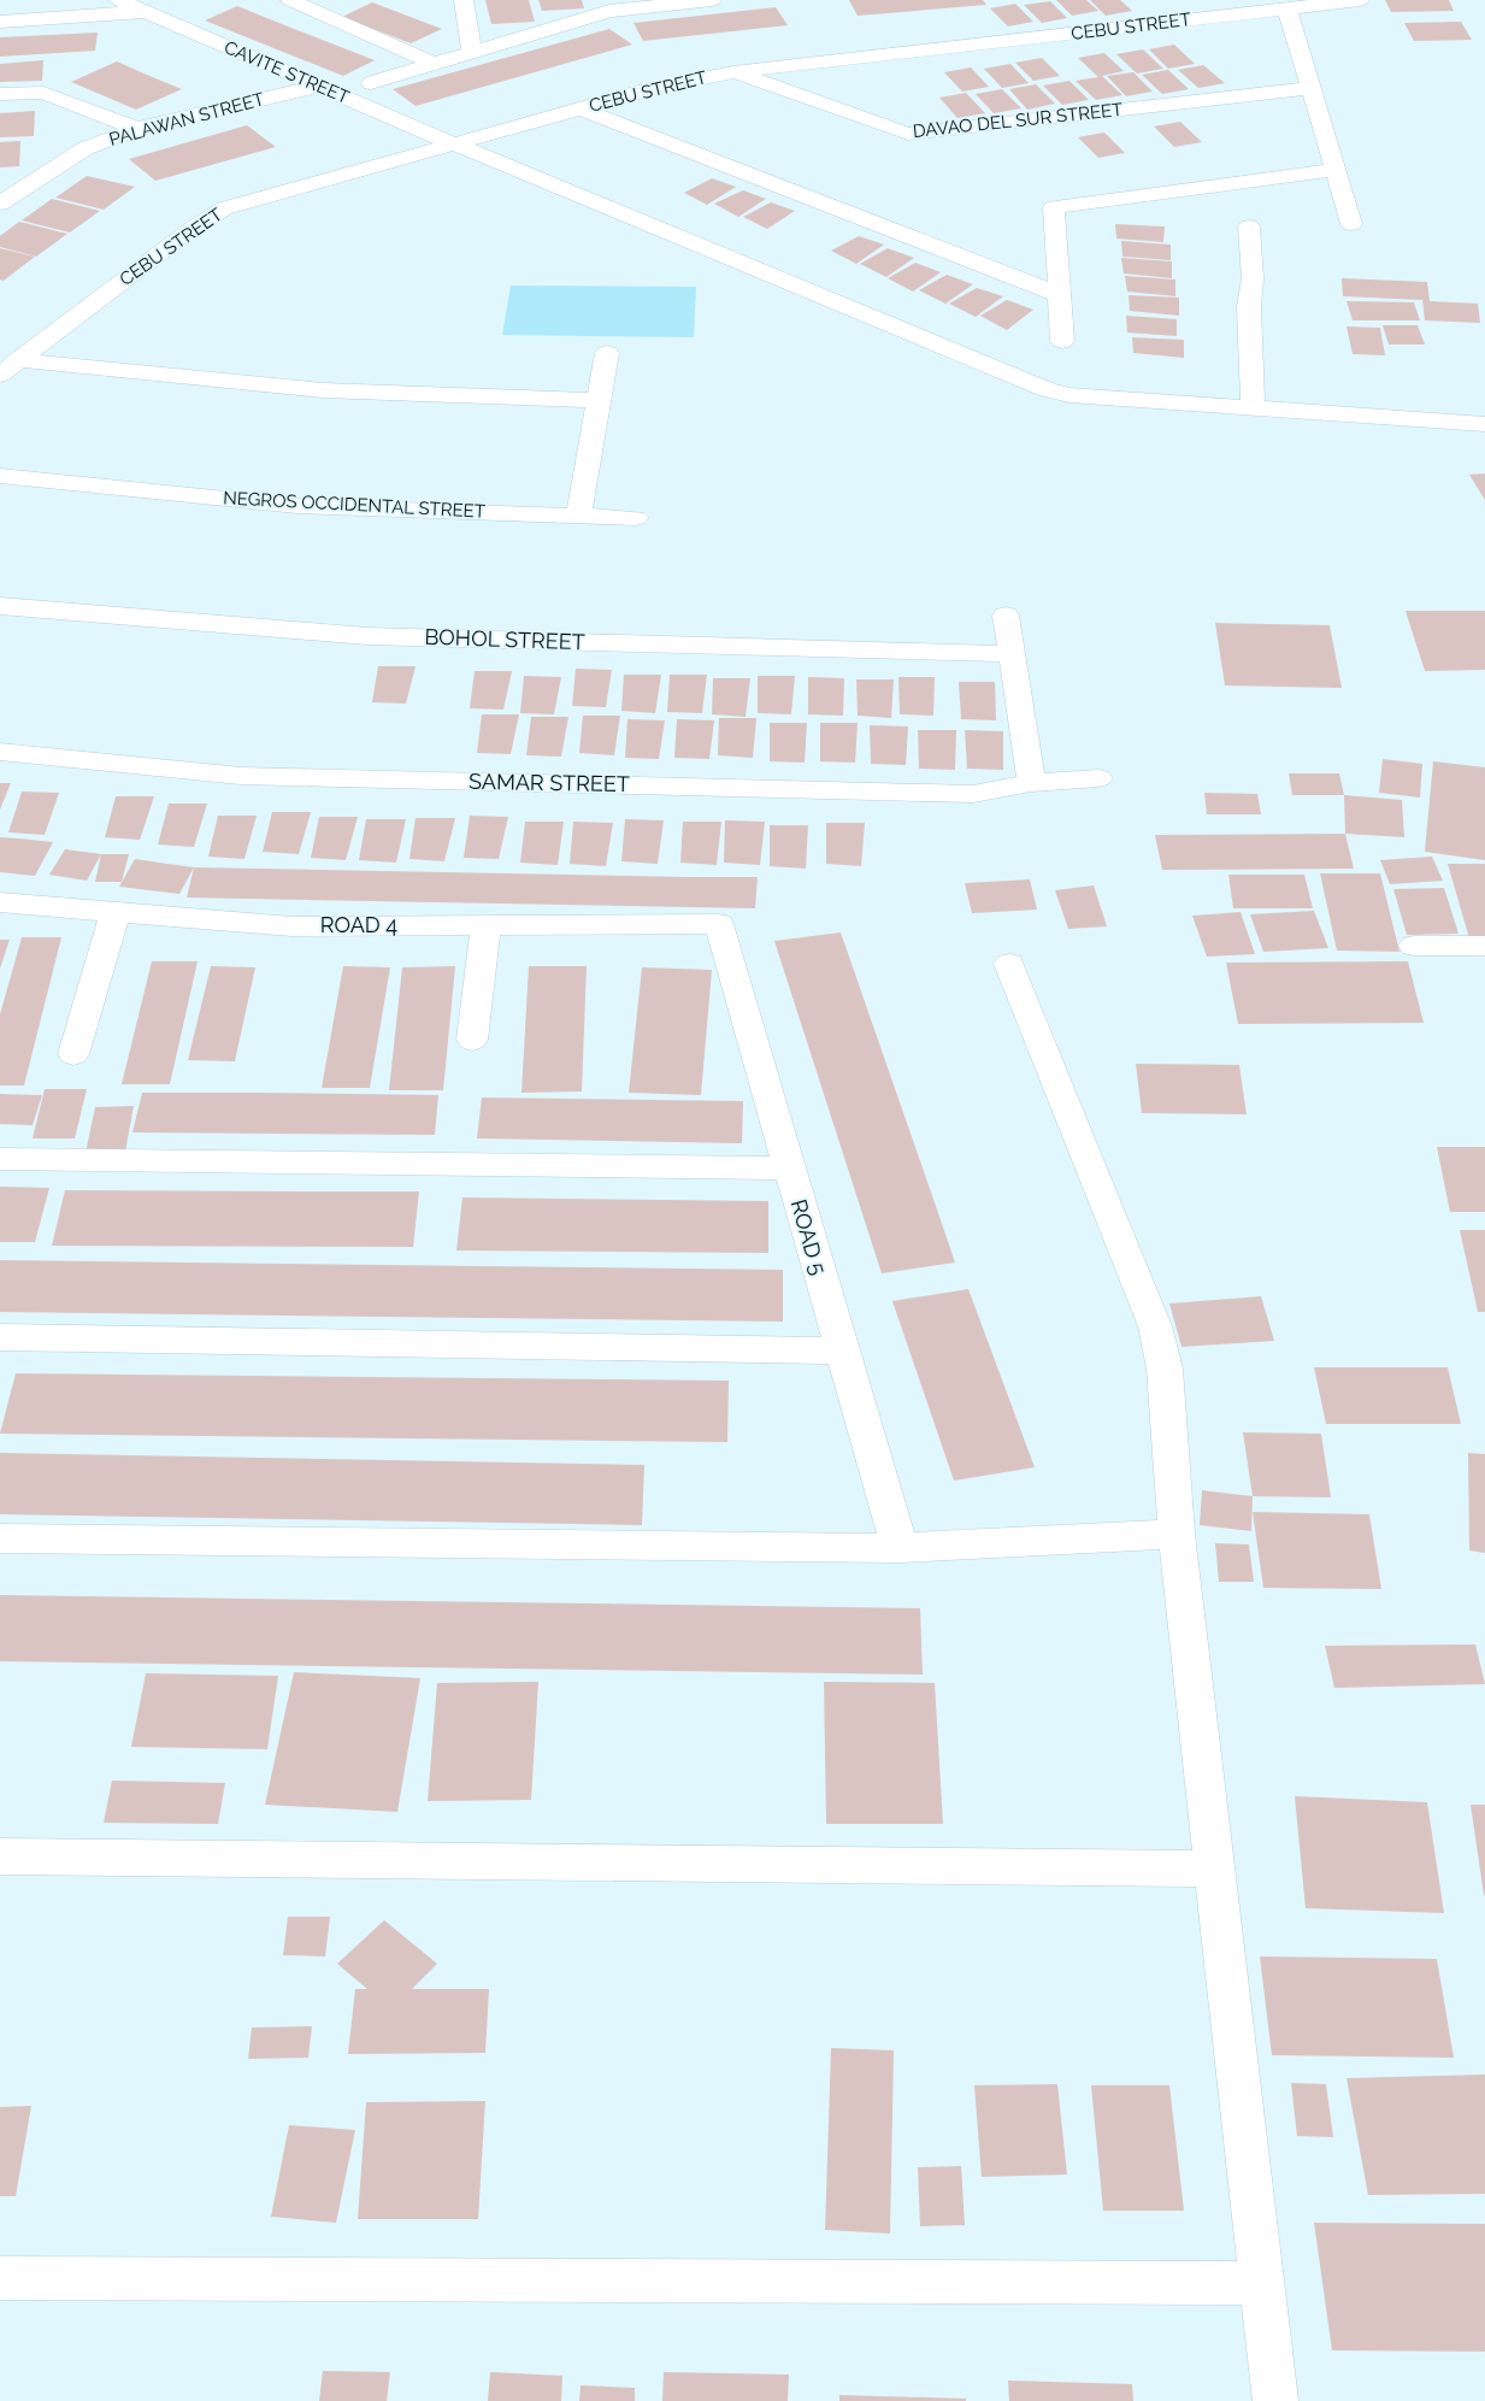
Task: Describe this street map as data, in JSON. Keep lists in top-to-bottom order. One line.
{"streets":{"street":["CEBU STREET","CAVITE STREET","PALAWAN STREET","DAVAO DEL SUR STREET","NEGROS OCCIDENTAL STREET","BOHOL STREET","SAMAR STREET","ROAD 4","ROAD 5"]},"crossings":[["CEBU STREET","CAVITE STREET"],["CEBU STREET","DAVAO DEL SUR STREET"],["CAVITE STREET","PALAWAN STREET"],["ROAD 4","ROAD 5"]]}
